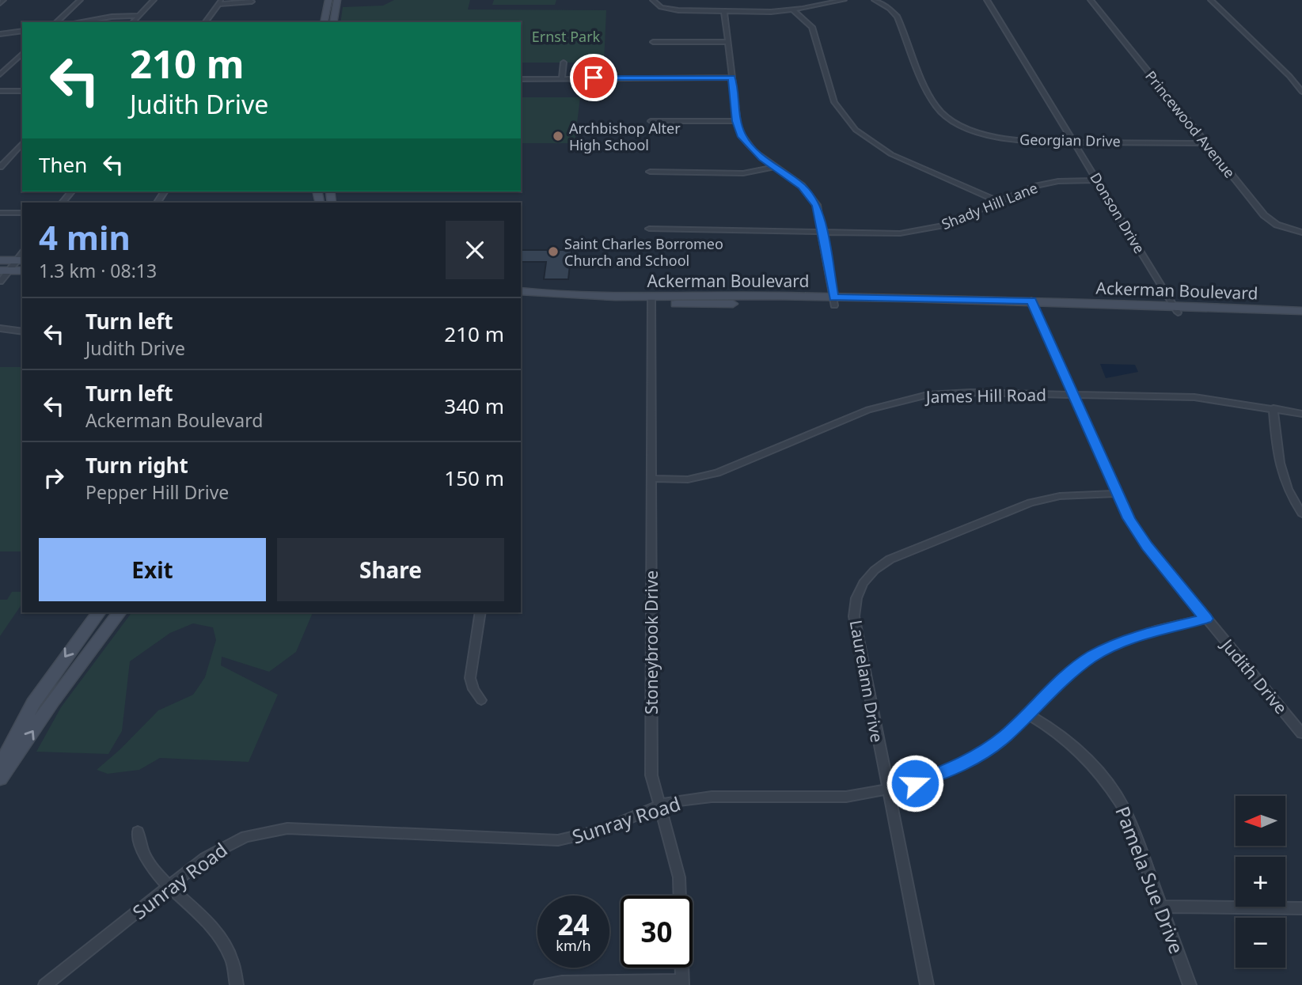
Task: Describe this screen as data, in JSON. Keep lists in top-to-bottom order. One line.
{"streets":{"street":["Princewood Avenue","Georgian Drive","Shady Hill Lane","Donson Drive","Ackerman Boulevard","James Hill Road","Stoneybrook Drive","Judith Drive","Laurelann Drive","Sunray Road","Pamela Sue Drive"]},"crossings":[["Princewood Avenue","Georgian Drive"],["Georgian Drive","Donson Drive"],["Shady Hill Lane","Donson Drive"],["Donson Drive","Ackerman Boulevard"],["Ackerman Boulevard","Stoneybrook Drive"],["Ackerman Boulevard","Judith Drive"],["James Hill Road","Stoneybrook Drive"],["James Hill Road","Judith Drive"],["Stoneybrook Drive","Sunray Road"],["Judith Drive","Laurelann Drive"],["Judith Drive","Sunray Road"],["Laurelann Drive","Sunray Road"],["Sunray Road","Pamela Sue Drive"]],"parks":["Ernst Park"],"places":["Archbishop Alter High School","Saint Charles Borromeo Church and School"],"north":"left","page":{"turn":["210 m","Judith Drive"],"then":"Then","heading":["4 min","1.3 km · 08:13"],"list":[{"name":"Turn left","note":"Judith Drive","value":"210 m"},{"name":"Turn left","note":"Ackerman Boulevard","value":"340 m"},{"name":"Turn right","note":"Pepper Hill Drive","value":"150 m"}],"buttons":["Exit","Share"],"map_buttons":["+","−"],"speed":"24 km/h","limit":"30"}}
